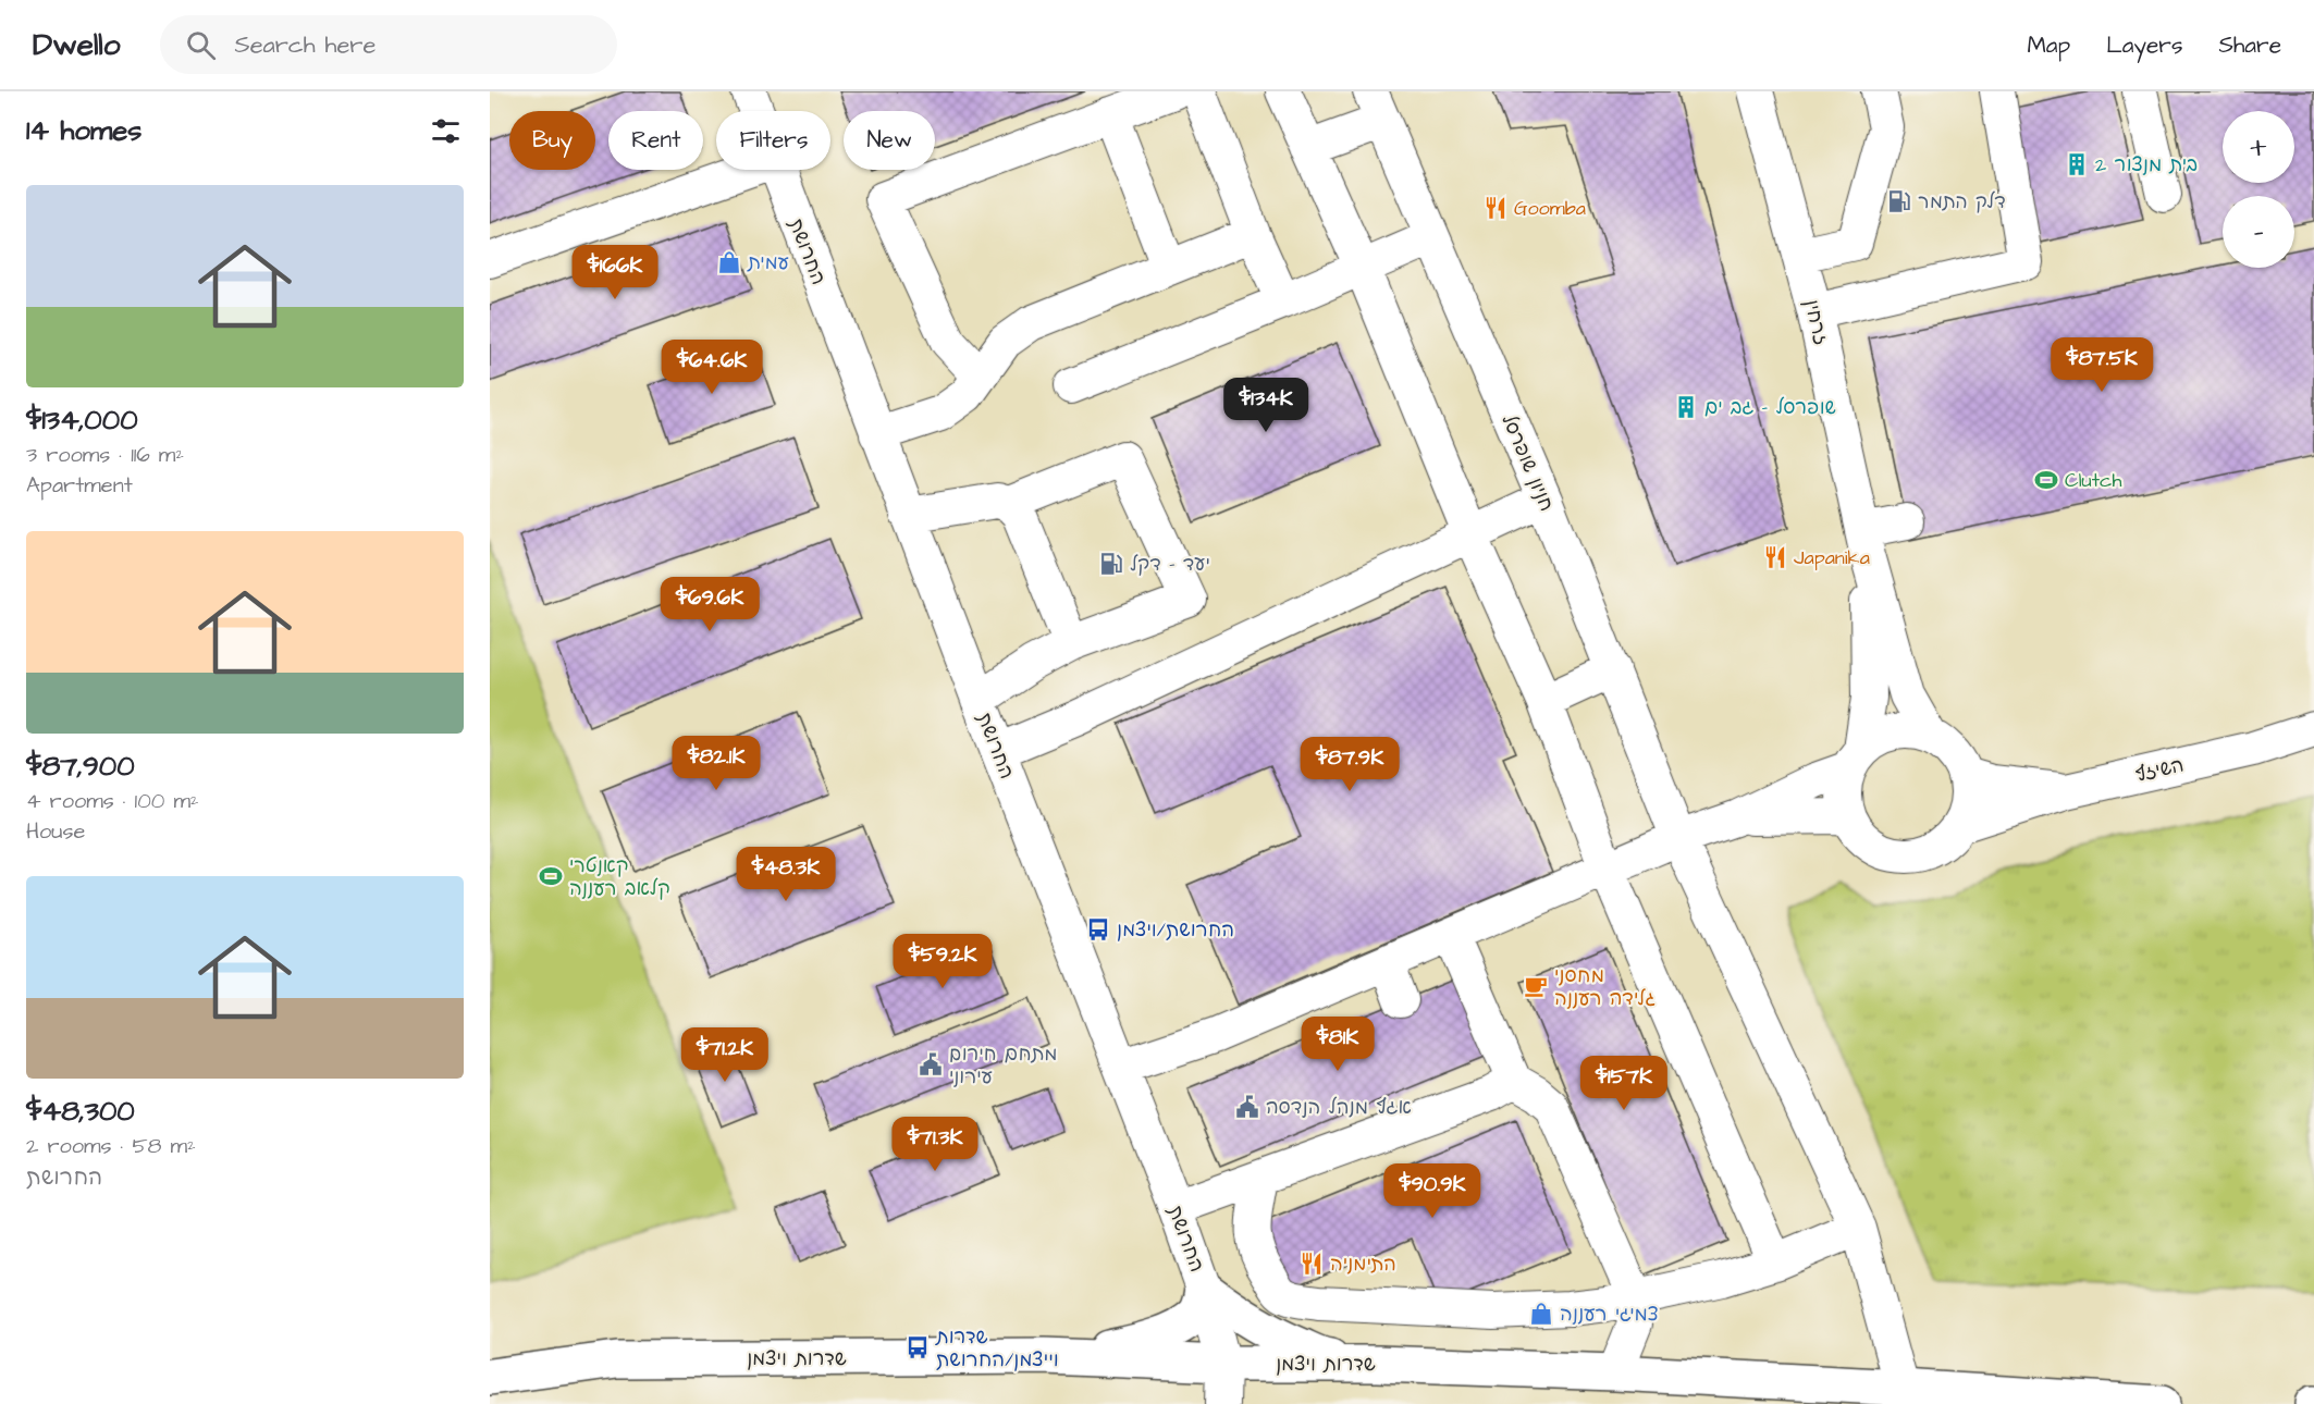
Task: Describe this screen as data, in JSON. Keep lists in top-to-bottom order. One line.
{"streets":{"main road":["שדרות ויצמן"],"street":["החרושת","זרחין","חניון שופרסל","השיזף"]},"crossings":[["החרושת","שדרות ויצמן"],["זרחין","השיזף"],["חניון שופרסל","שדרות ויצמן"]],"places":{"building":["בית מנצור 2","שופרסל - גב ים"],"fuel station":["דלק התמר","יעד - דקל"],"restaurant":["Goomba","Japanika","התימניה"],"shop":["עמית","צמיגי רעננה"],"sports":["Clutch","קאנטרי קלאב רעננה"],"bus stop":["החרושת/ויצמן","שדרות וייצמן/החרושת"],"cafe":["מחסני גלידה רעננה"],"public building":["מתחם חירום עירוני","אגף מנהל הנדסה"]},"page":{"header":"Dwello","search":"Search here","nav":["Map","Layers","Share"],"heading":"14 homes","map_buttons":["+","−"],"chip":["Buy","Rent","Filters","New"],"list":[{"name":"$134,000","note":"3 rooms · 116 m² · Apartment"},{"name":"$87,900","note":"4 rooms · 100 m² · House"},{"name":"$48,300","note":"2 rooms · 58 m² · החרושת"}],"price":["$166K","$87.5K","$64.6K","$134K","$69.6K","$82.1K","$87.9K","$48.3K","$59.2K","$81K","$71.2K","$157K","$71.3K","$90.9K"]}}
